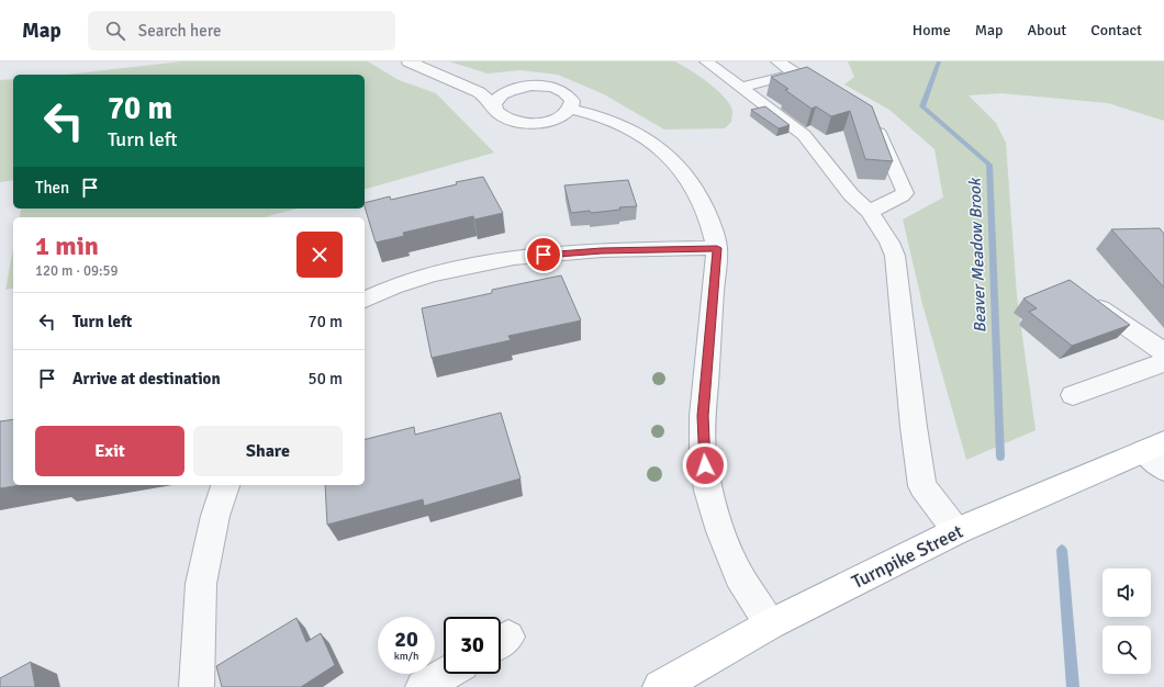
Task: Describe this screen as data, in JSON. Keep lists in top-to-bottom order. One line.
{"streets":{"main road":["Turnpike Street"]},"water":["Beaver Meadow Brook"],"page":{"header":"Map","search":"Search here","nav":["Home","Map","About","Contact"],"turn":["70 m","Turn left"],"then":"Then","heading":["1 min","120 m · 09:59"],"list":[{"name":"Turn left","value":"70 m"},{"name":"Arrive at destination","value":"50 m"}],"buttons":["Exit","Share"],"speed":"20 km/h","limit":"30"}}
